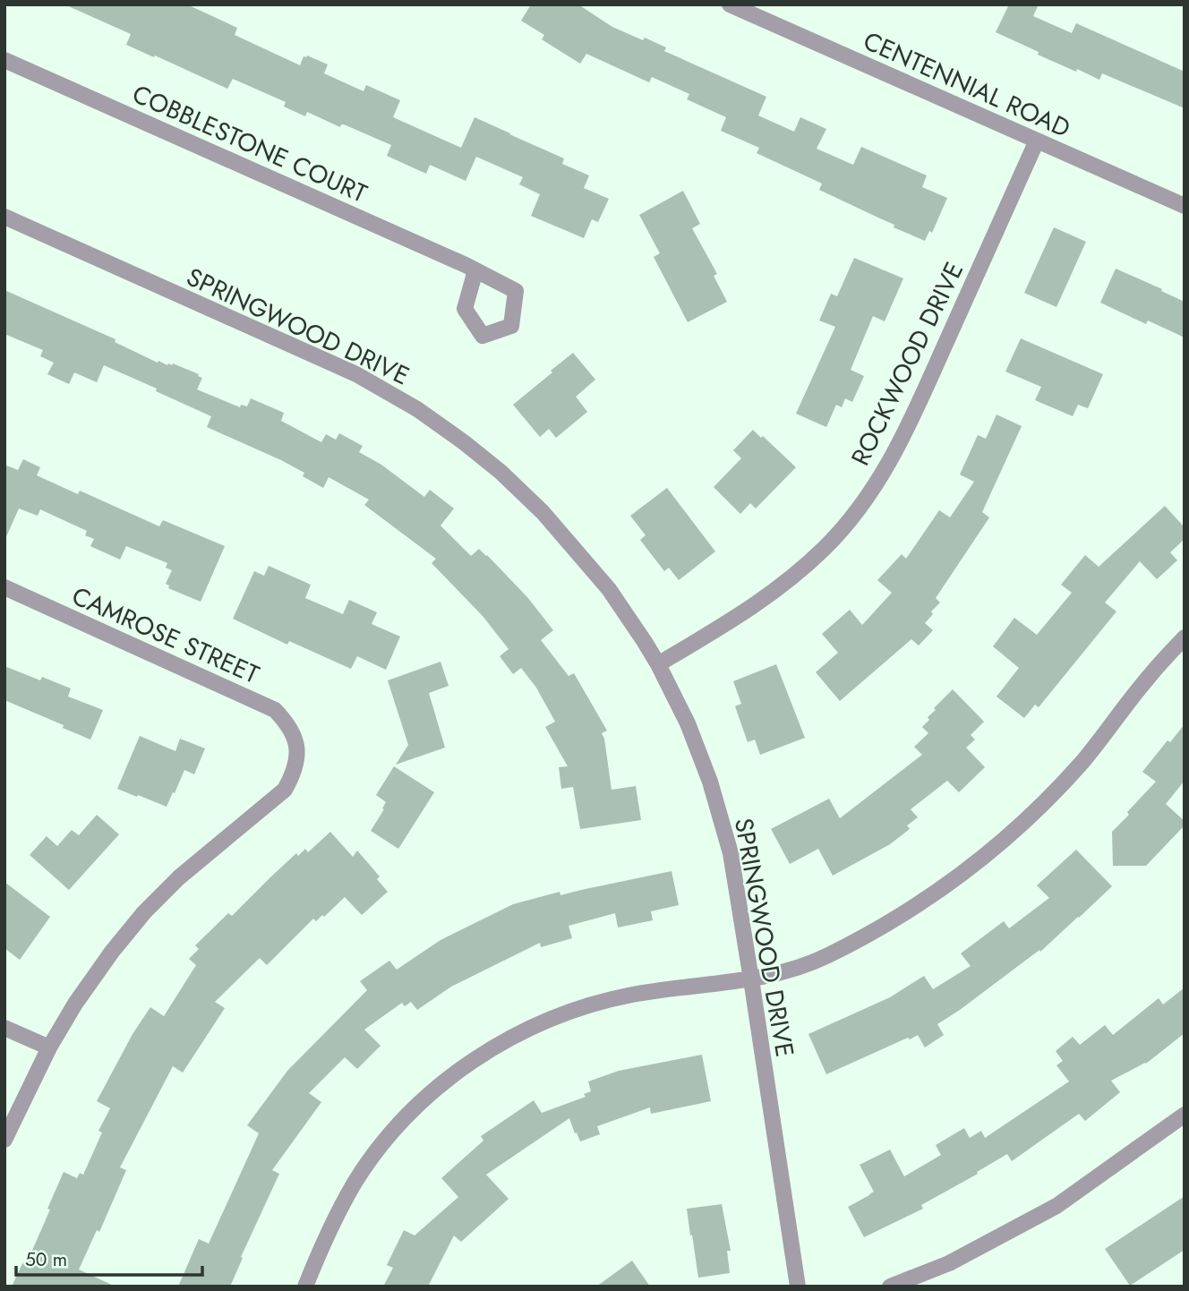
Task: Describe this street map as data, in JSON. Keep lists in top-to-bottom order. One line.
{"streets":{"street":["CENTENNIAL ROAD","COBBLESTONE COURT","SPRINGWOOD DRIVE","ROCKWOOD DRIVE","CAMROSE STREET"]},"crossings":[["CENTENNIAL ROAD","ROCKWOOD DRIVE"],["SPRINGWOOD DRIVE","ROCKWOOD DRIVE"]],"scale_bar":"50 m"}
